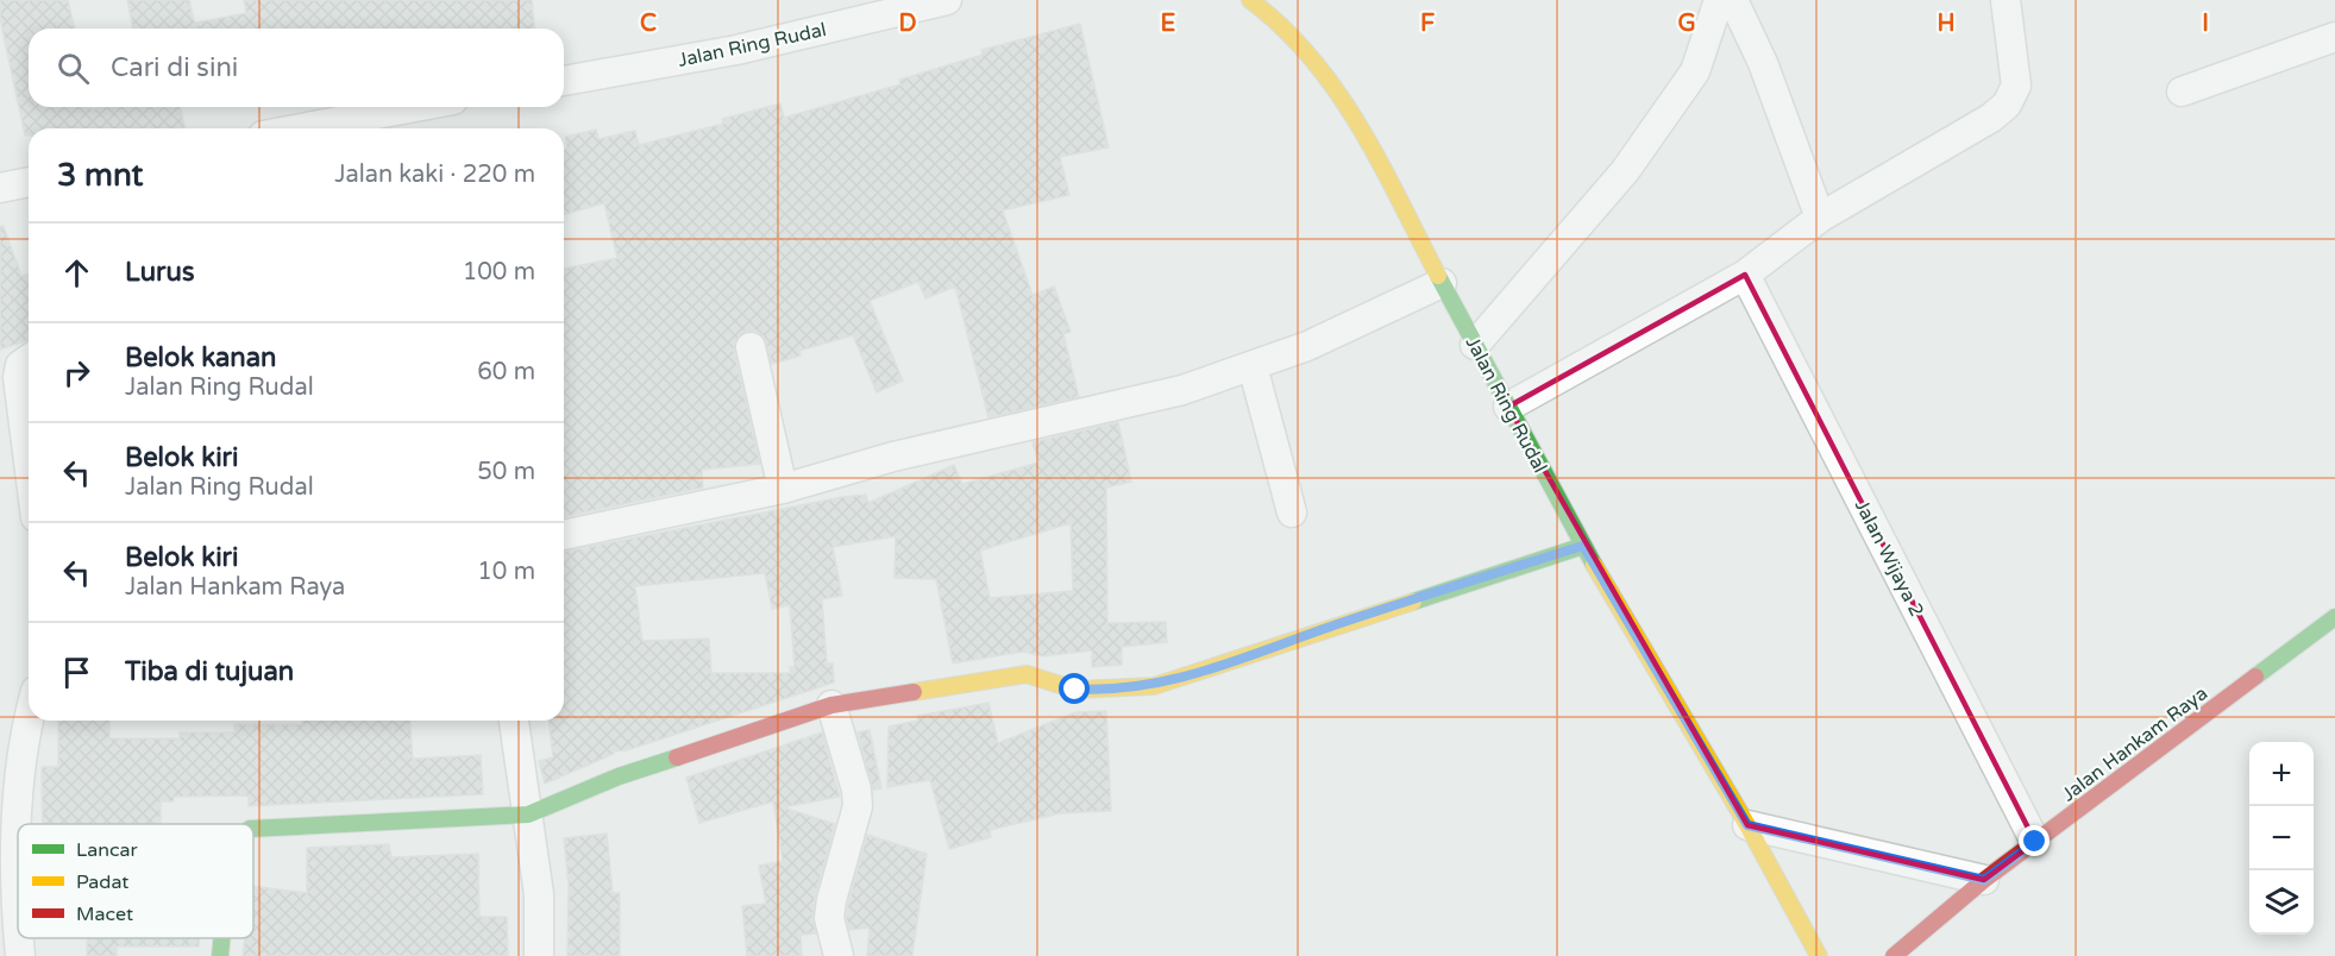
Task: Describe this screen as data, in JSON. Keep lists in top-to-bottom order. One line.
{"streets":{"street":["Jalan Ring Rudal","Jalan Wijaya 2","Jalan Hankam Raya"]},"crossings":[["Jalan Wijaya 2","Jalan Hankam Raya"]],"legend":["Lancar","Padat","Macet"],"page":{"search":"Cari di sini","heading":["3 mnt","Jalan kaki · 220 m"],"list":[["Lurus","100 m"],["Belok kanan","Jalan Ring Rudal","60 m"],["Belok kiri","Jalan Ring Rudal","50 m"],["Belok kiri","Jalan Hankam Raya","10 m"],"Tiba di tujuan"],"map_buttons":["+","−"]},"grid":{"columns":["C","D","E","F","G","H","I"]}}
